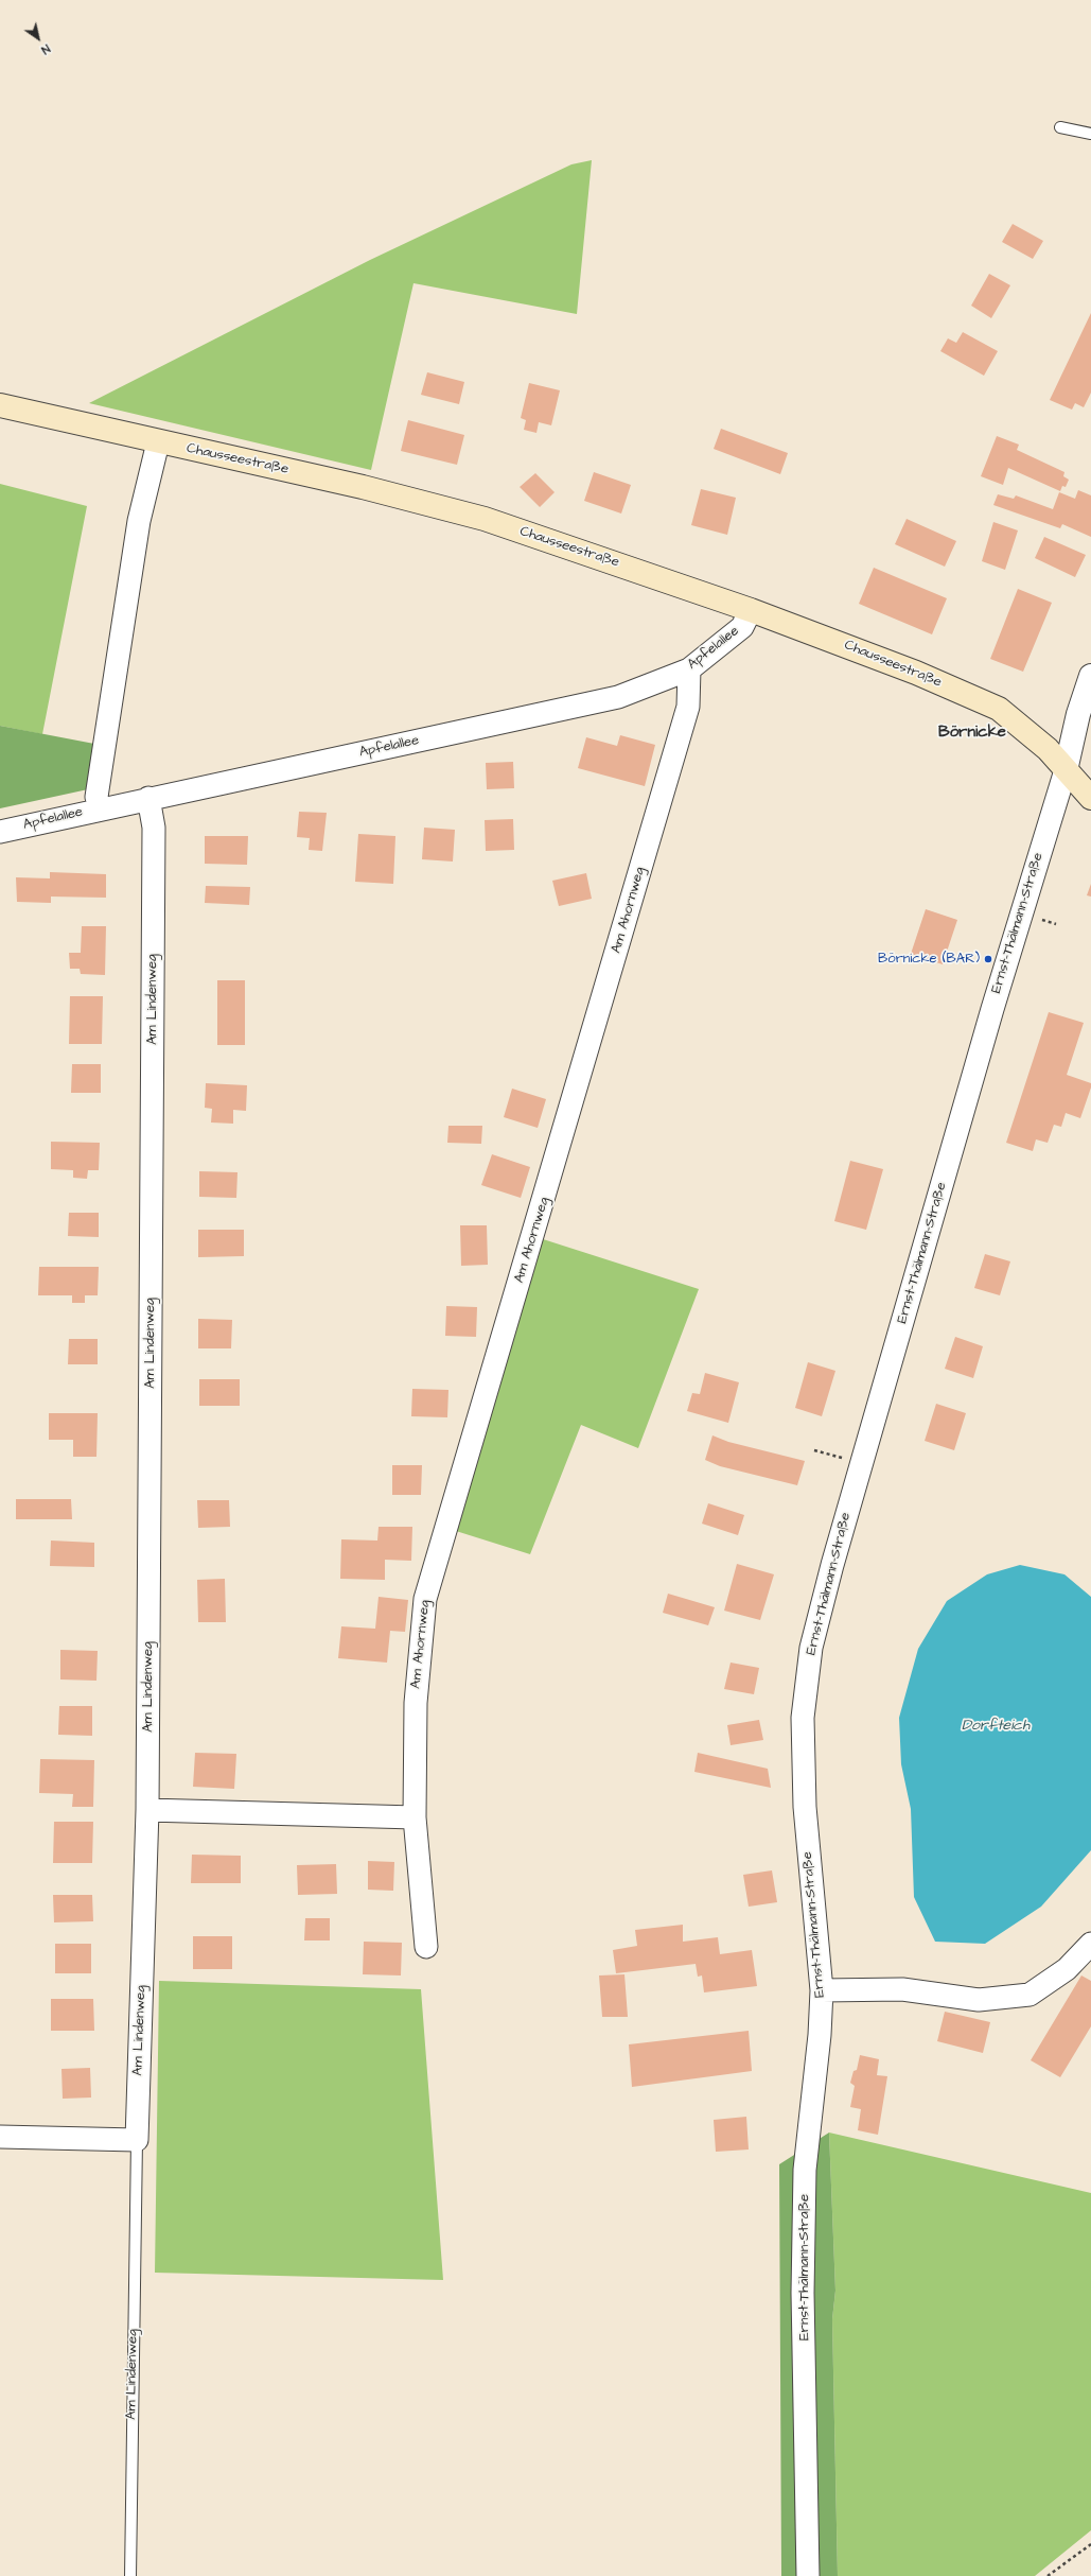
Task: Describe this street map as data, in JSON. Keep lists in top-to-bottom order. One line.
{"streets":{"main road":["Chausseestraße"],"street":["Apfelallee","Am Ahornweg","Ernst-Thälmann-Straße","Am Lindenweg"]},"crossings":[["Chausseestraße","Apfelallee"],["Chausseestraße","Ernst-Thälmann-Straße"],["Apfelallee","Am Ahornweg"],["Apfelallee","Am Lindenweg"]],"districts":["Börnicke"],"water":["Dorfteich"],"places":["Börnicke (BAR)"],"north":"bottom right"}
